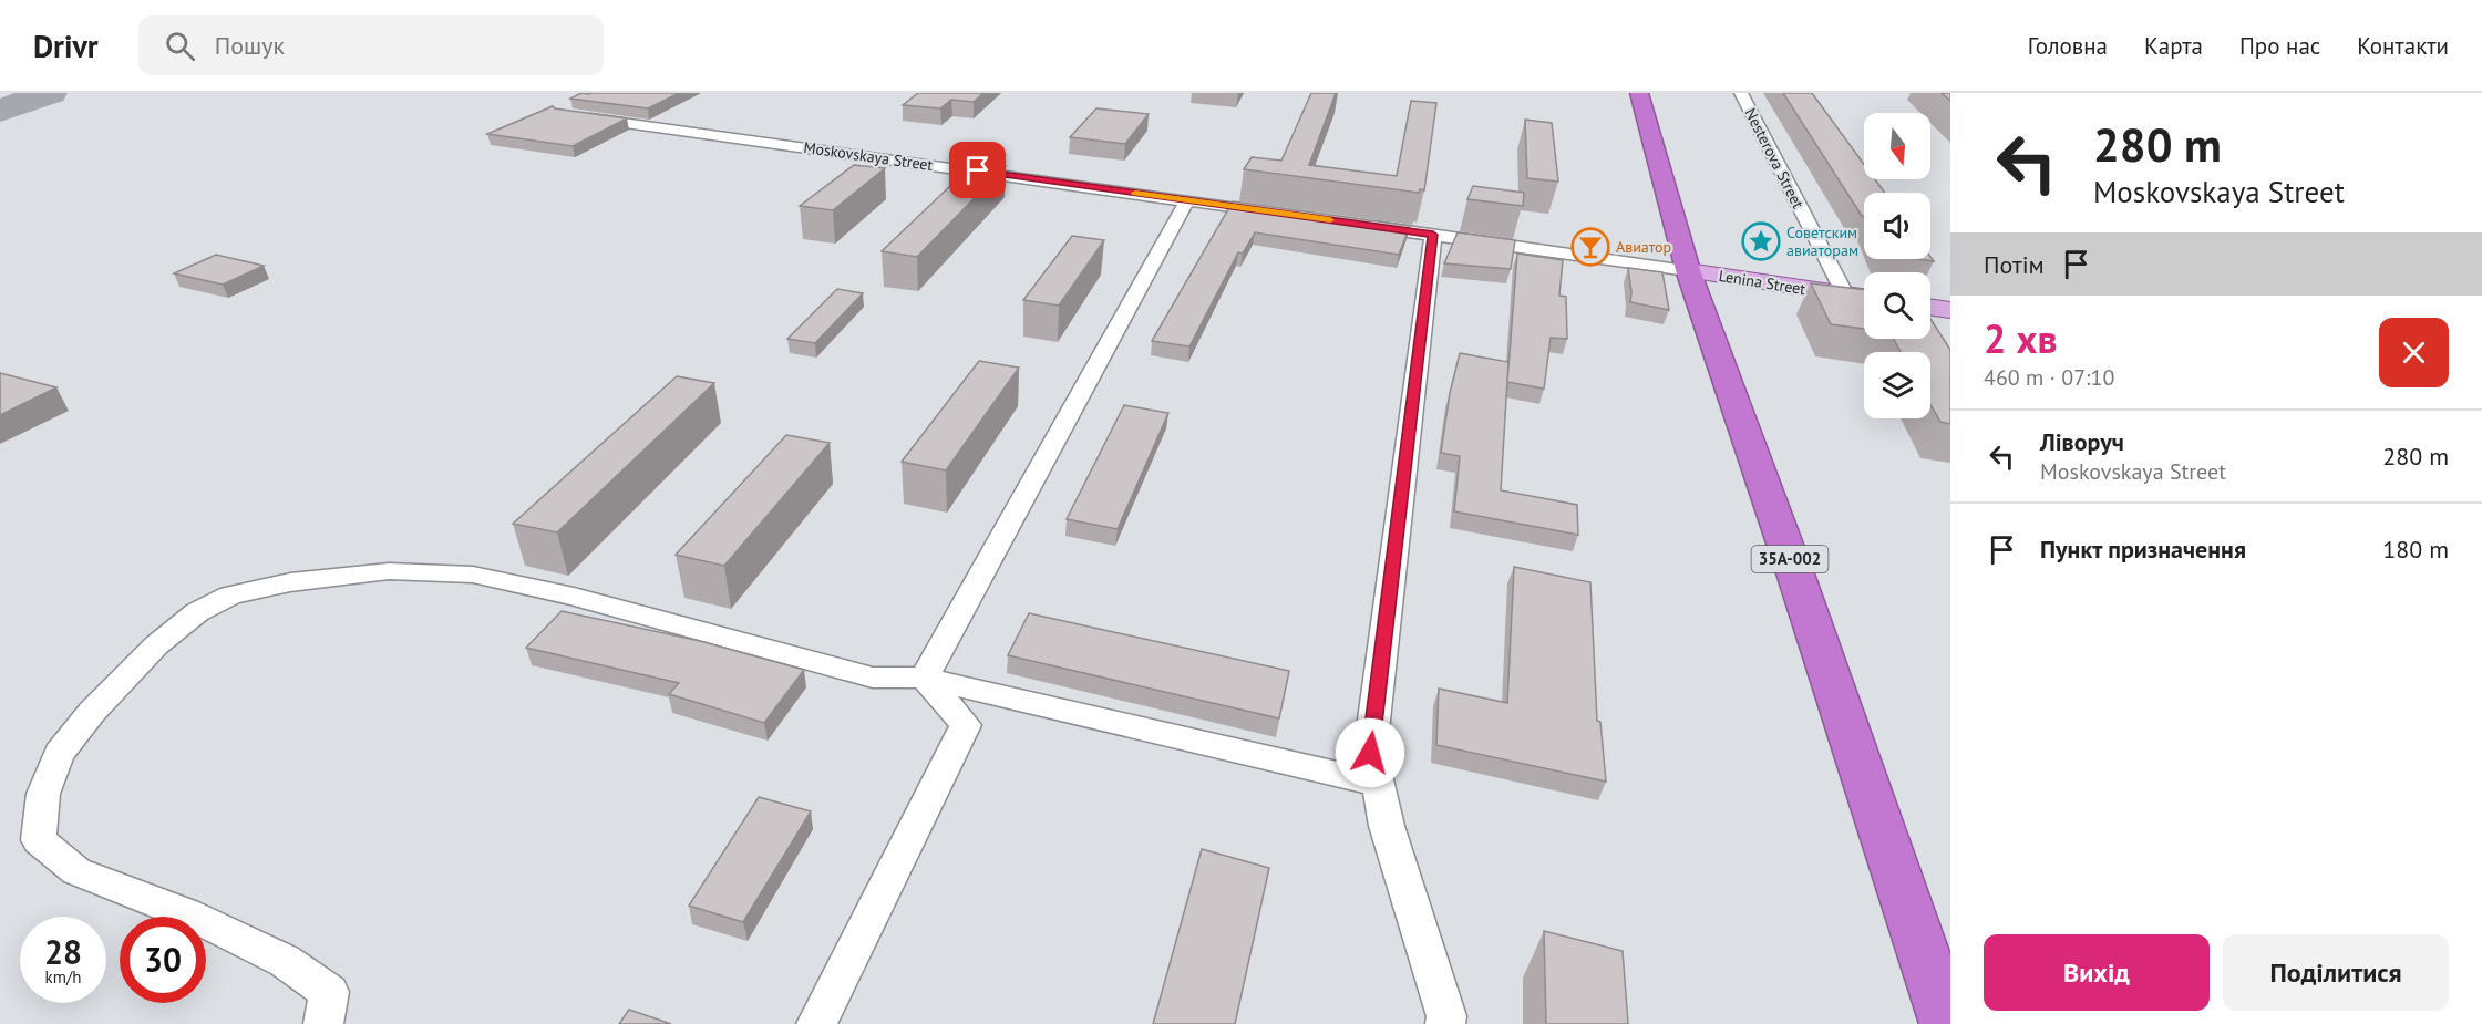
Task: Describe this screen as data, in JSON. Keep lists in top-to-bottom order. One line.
{"streets":{"highway":["35А-002"],"main road":["Lenina Street"],"street":["Moskovskaya Street","Nesterova Street"]},"crossings":[["Nesterova Street","Lenina Street"],["Lenina Street","35А-002"]],"places":{"place":["Советским авиаторам"],"bar":["Авиатор"]},"north":"bottom","page":{"header":"Drivr","search":"Пошук","nav":["Головна","Карта","Про нас","Контакти"],"turn":["280 m","Moskovskaya Street"],"then":"Потім","heading":["2 хв","460 m · 07:10"],"list":[{"name":"Ліворуч","note":"Moskovskaya Street","value":"280 m"},{"name":"Пункт призначення","value":"180 m"}],"speed":"28 km/h","limit":"30","buttons":["Вихід","Поділитися"]}}
